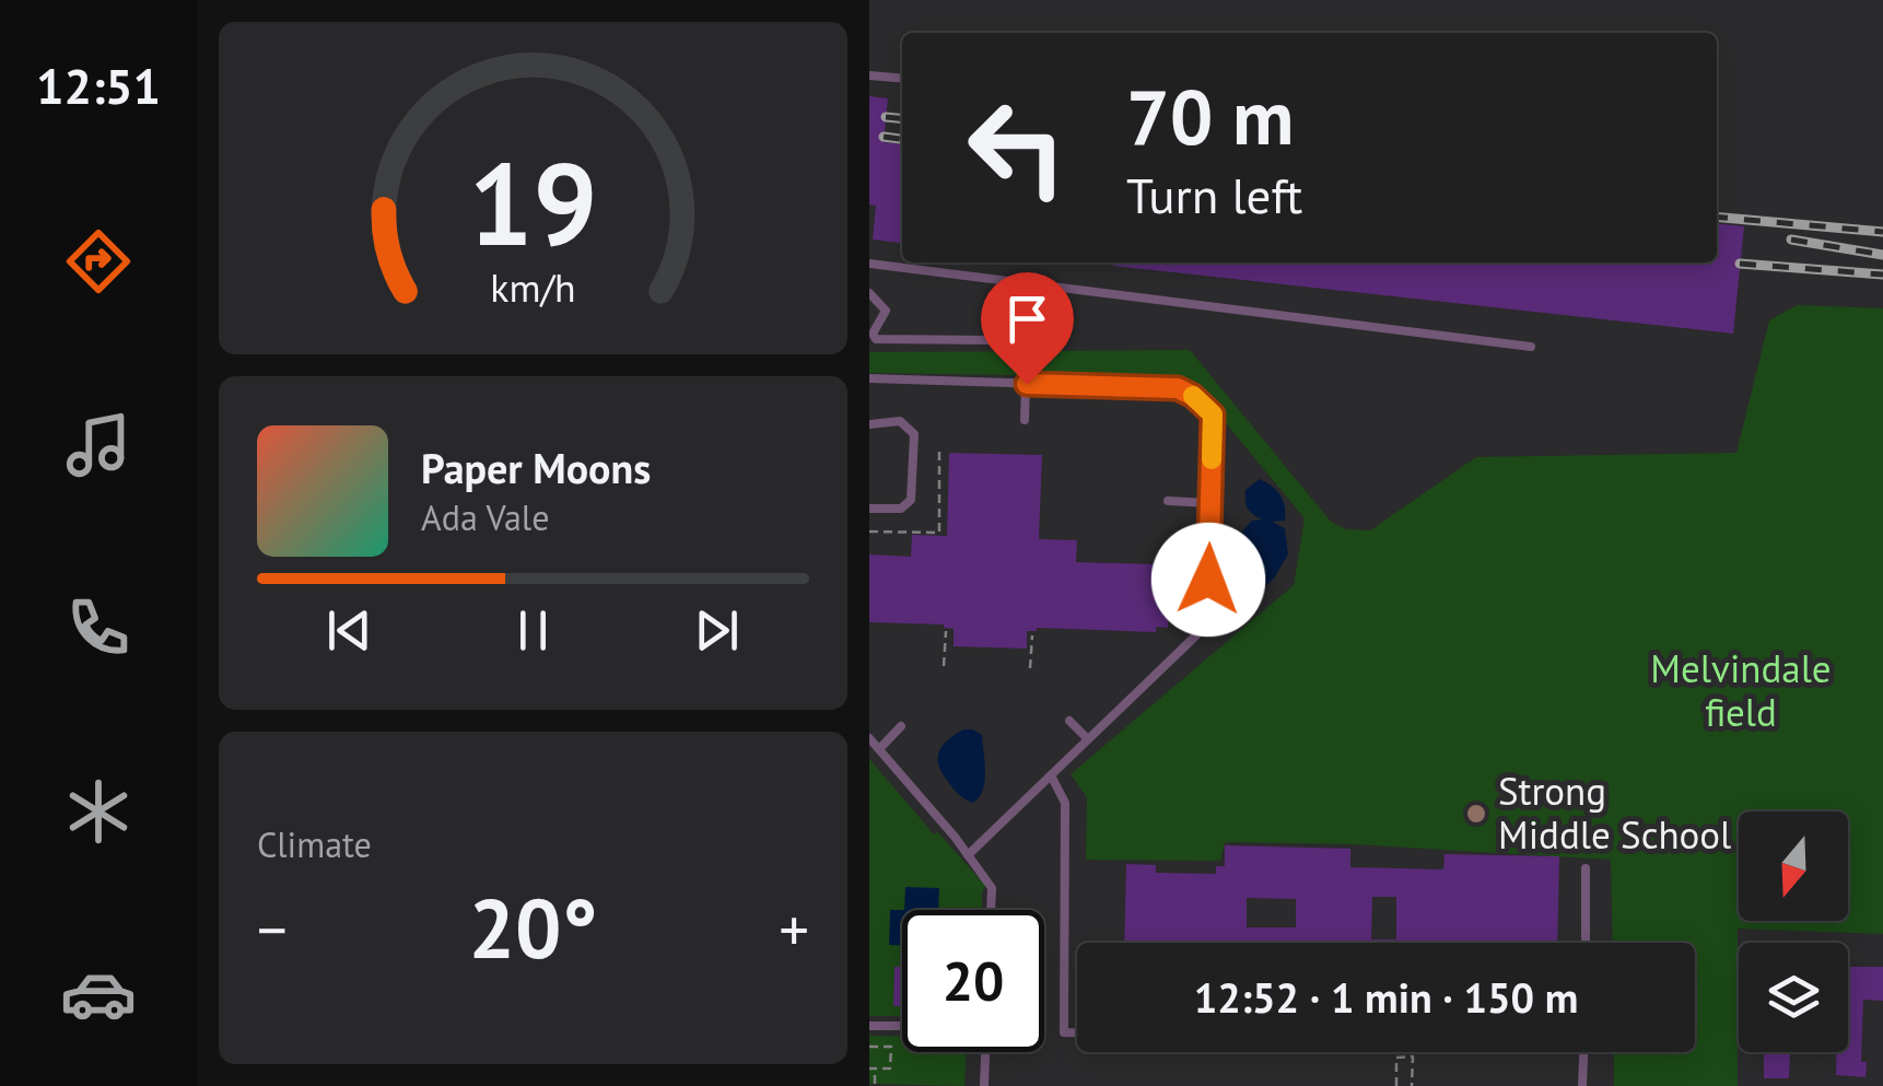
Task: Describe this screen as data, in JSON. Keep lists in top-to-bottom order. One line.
{"parks":["Melvindale field"],"places":["Strong Middle School"],"north":"bottom","page":{"tabs":"12:51","turn":["70 m","Turn left"],"song":["Paper Moons","Ada Vale"],"tile":"Climate","heat":["−","20°","+"],"limit":"20","trip":"12:52 · 1 min · 150 m","gauge":["19","km/h"]}}
